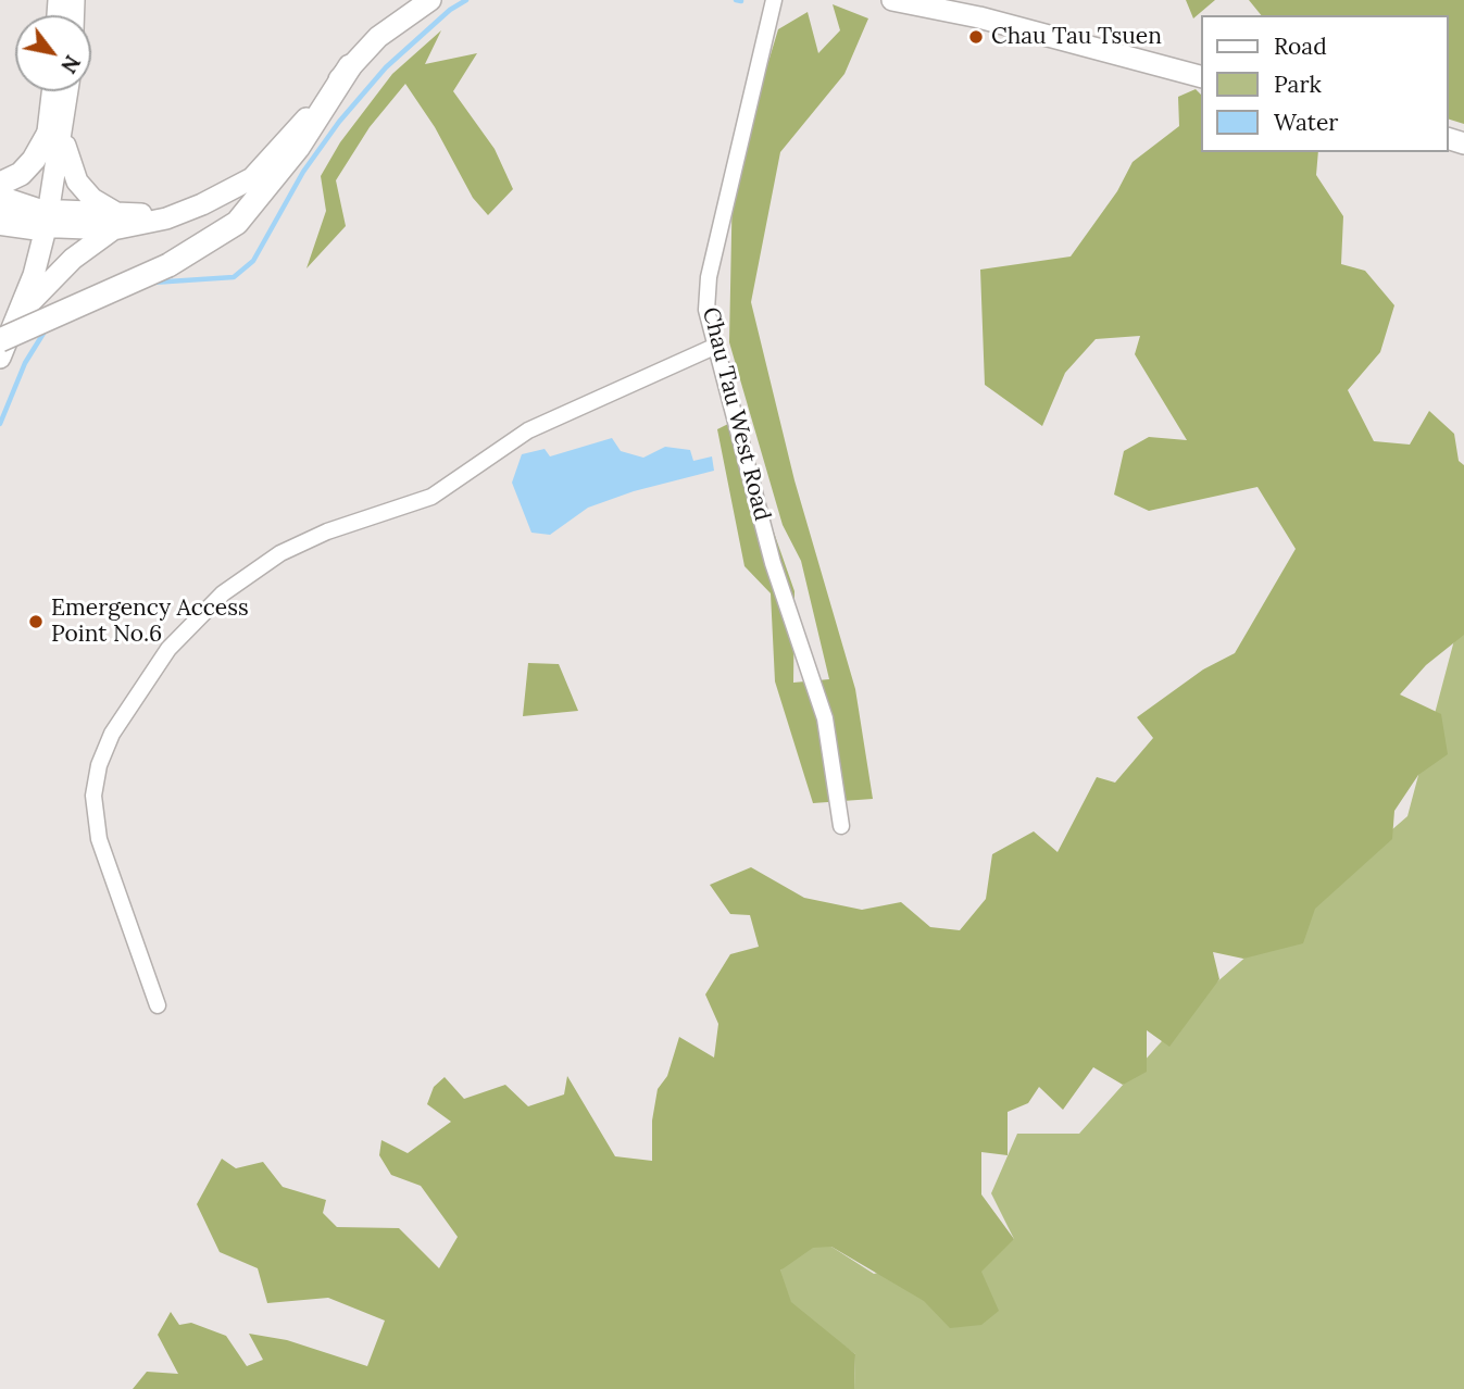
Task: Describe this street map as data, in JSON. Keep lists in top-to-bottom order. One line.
{"streets":{"street":["Chau Tau West Road"]},"places":["Chau Tau Tsuen","Emergency Access Point No.6"],"legend":["Road","Park","Water"],"north":"bottom right"}
